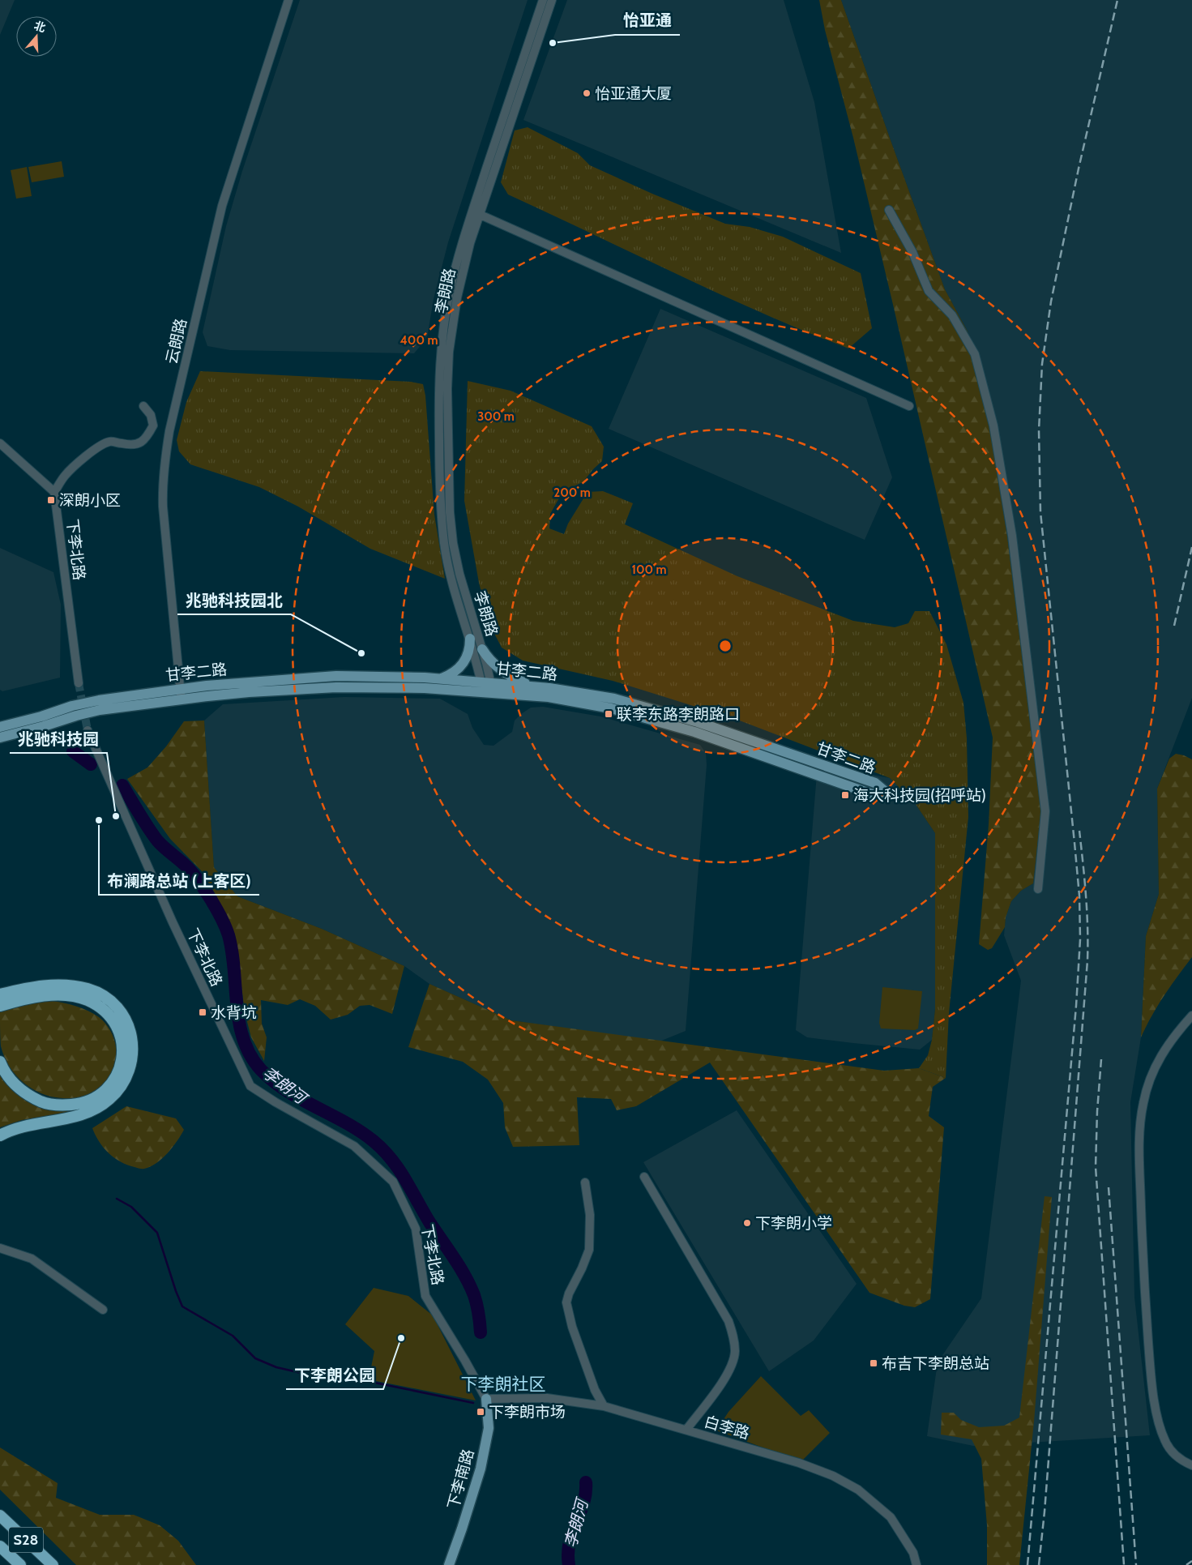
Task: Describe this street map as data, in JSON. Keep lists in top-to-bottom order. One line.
{"streets":{"highway":["S28"],"main road":["甘李二路","下李南路"],"street":["李朗路","云朗路","下李北路","白李路"]},"crossings":[["李朗路","甘李二路"],["云朗路","甘李二路"],["下李北路","白李路"],["下李北路","下李南路"],["白李路","下李南路"]],"districts":["下李朗社区"],"water":["李朗河"],"places":{"other":["怡亚通","怡亚通大厦","兆驰科技园北","兆驰科技园","布澜路总站 (上客区)","下李朗小学","下李朗公园"],"transit":["深朗小区","联李东路李朗路口","海大科技园(招呼站)","水背坑","布吉下李朗总站","下李朗市场"]},"north":"top","rings":["400 m","300 m","200 m","100 m"]}
